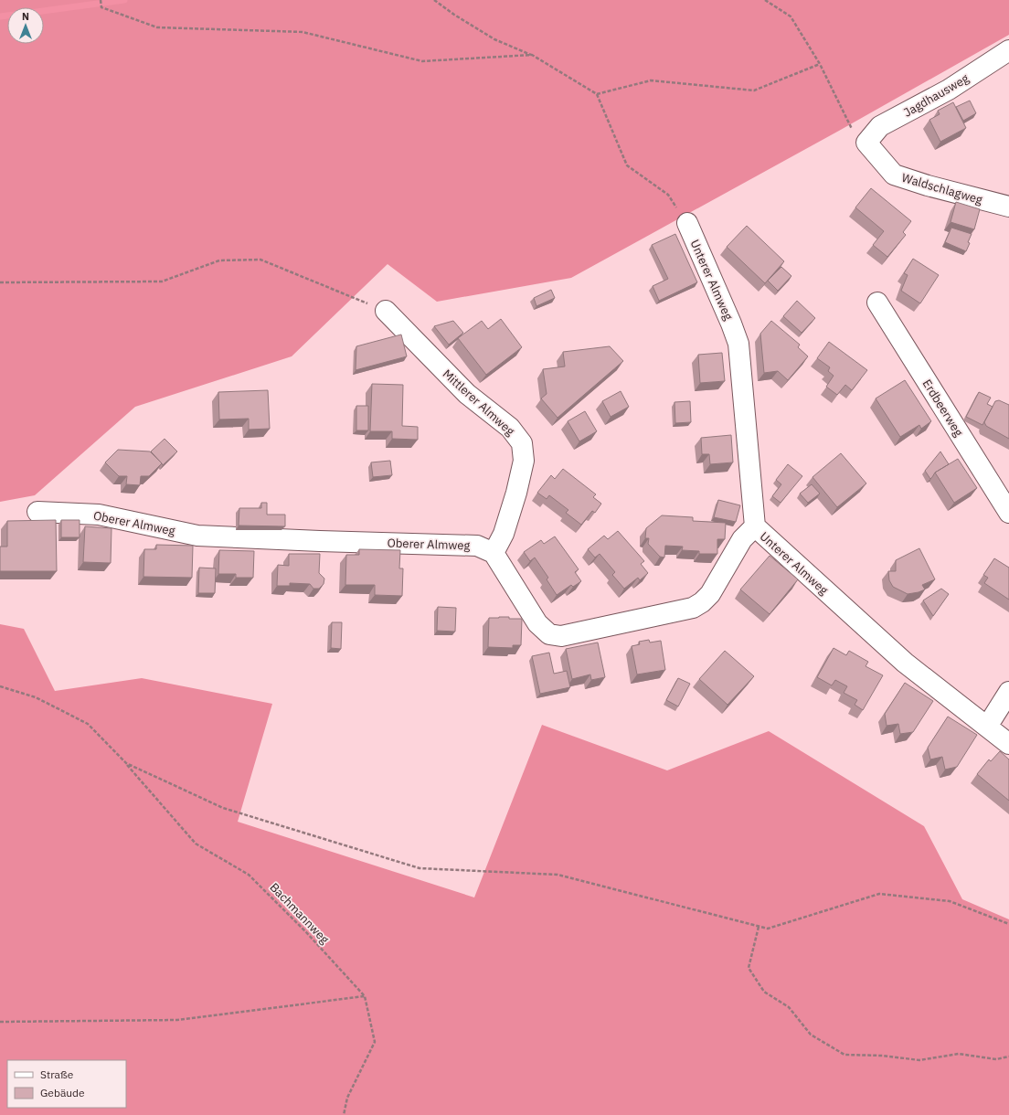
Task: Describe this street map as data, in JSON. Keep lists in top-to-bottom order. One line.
{"streets":{"street":["Jagdhausweg","Waldschlagweg","Unterer Almweg","Mittlerer Almweg","Erdbeerweg","Oberer Almweg"],"path":["Bachmannweg"]},"crossings":[["Jagdhausweg","Waldschlagweg"],["Mittlerer Almweg","Oberer Almweg"]],"legend":["Straße","Gebäude"],"north":"top"}
